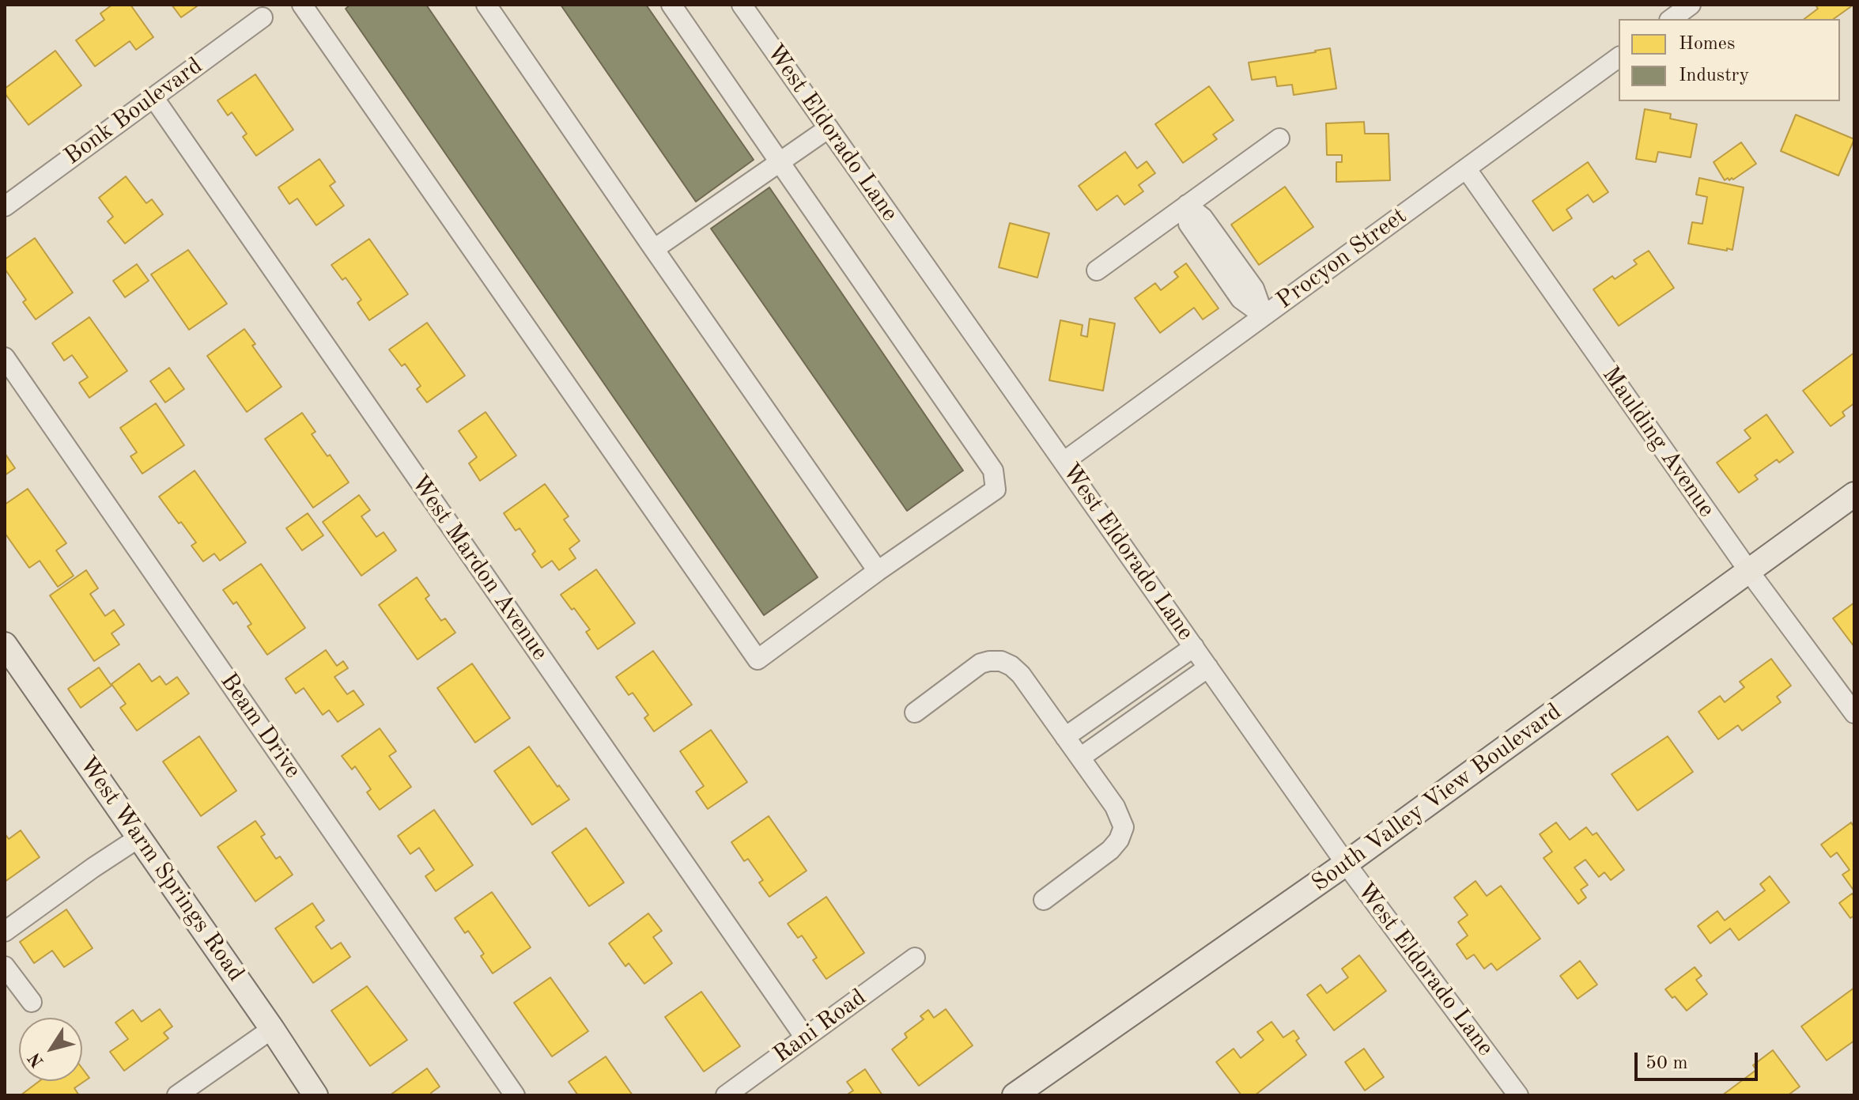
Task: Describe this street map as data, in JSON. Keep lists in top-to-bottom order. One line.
{"streets":{"main road":["South Valley View Boulevard","West Warm Springs Road"],"street":["Bonk Boulevard","West Eldorado Lane","Procyon Street","Maulding Avenue","West Mardon Avenue","Beam Drive","Rani Road"]},"crossings":[["Bonk Boulevard","West Mardon Avenue"],["West Eldorado Lane","Procyon Street"],["West Eldorado Lane","South Valley View Boulevard"],["Procyon Street","Maulding Avenue"],["Maulding Avenue","South Valley View Boulevard"],["West Mardon Avenue","Rani Road"]],"legend":["Homes","Industry"],"scale_bar":"50 m","north":"bottom left"}
